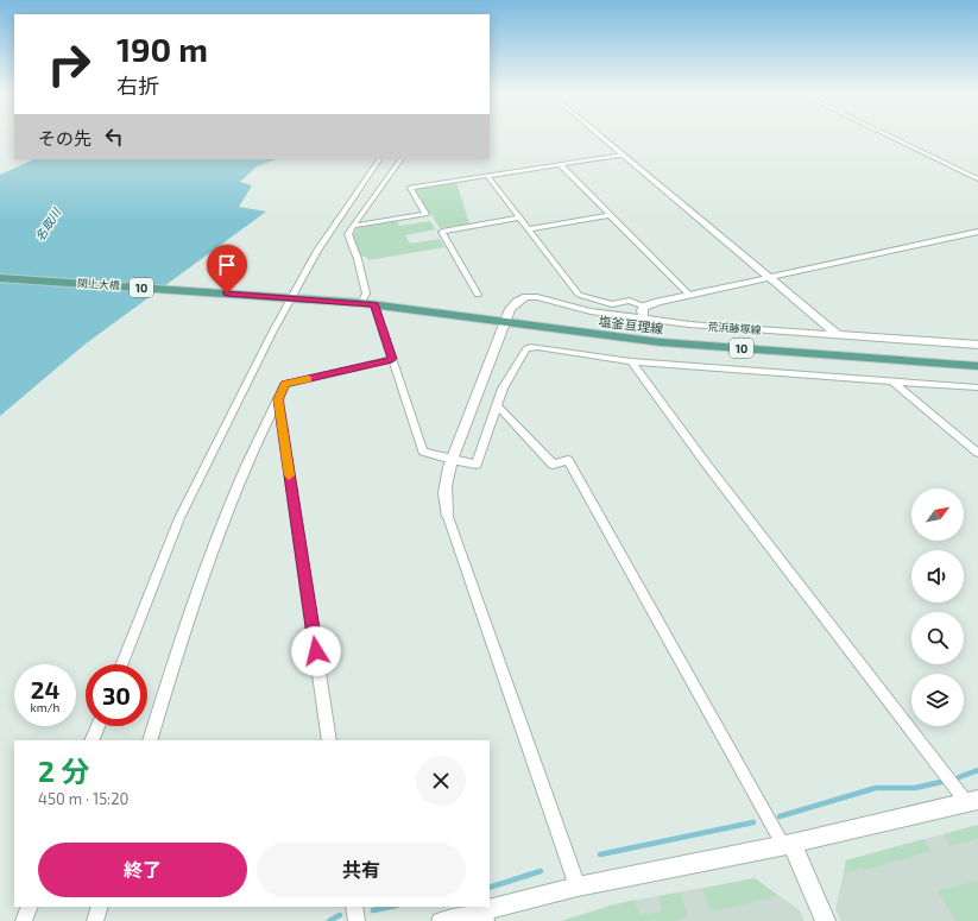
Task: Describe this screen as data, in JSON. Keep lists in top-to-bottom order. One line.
{"streets":{"main road":["閖上大橋","10","塩釜亘理線"],"street":["荒浜藤塚線"]},"crossings":[["閖上大橋","塩釜亘理線"],["塩釜亘理線","荒浜藤塚線"]],"water":["名取川"],"north":"top right","page":{"turn":["190 m","右折"],"then":"その先","speed":"24 km/h","limit":"30","heading":["2 分","450 m · 15:20"],"buttons":["終了","共有"]}}
